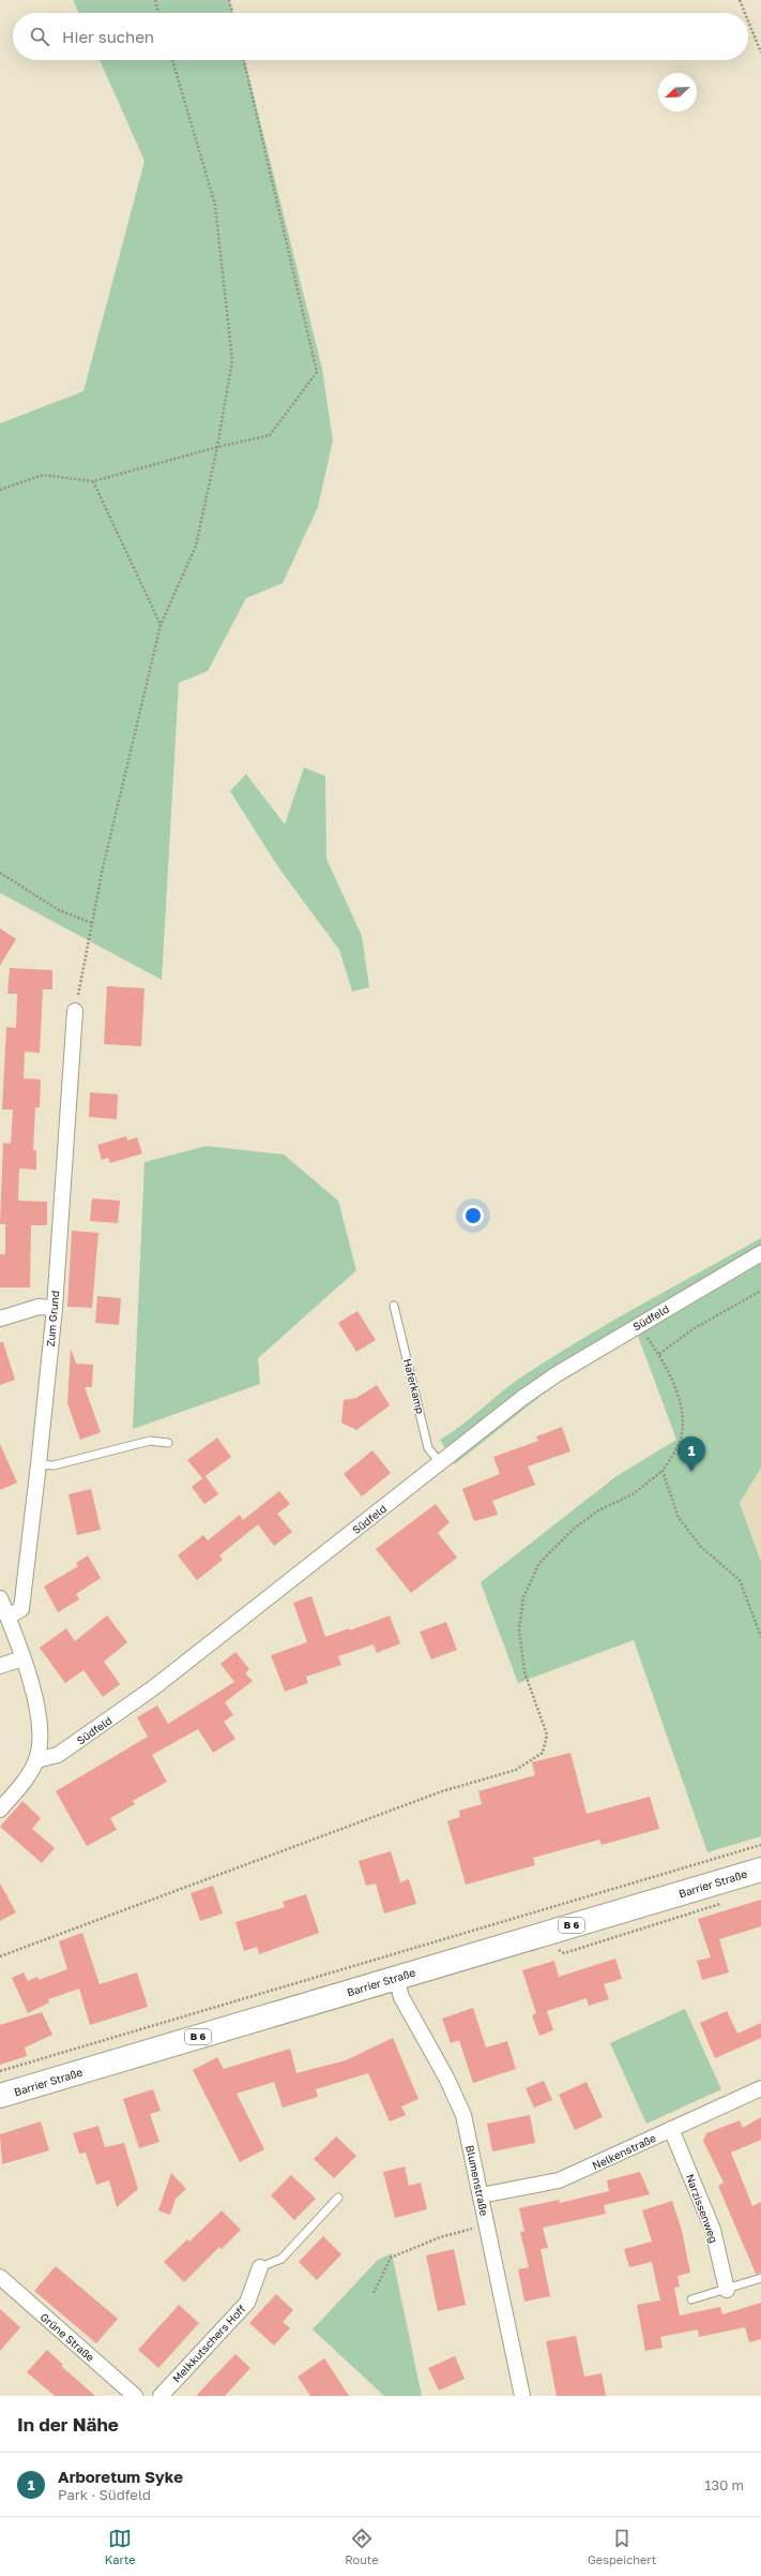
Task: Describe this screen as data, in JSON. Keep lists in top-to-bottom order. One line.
{"streets":{"main road":["Barrier Straße","B 6"],"street":["Südfeld","Zum Grund","Nelkenstraße","Blumenstraße","Narzissenweg","Grüne Straße","Melkkutschers Hoff"],"lane":["Haferkamp"]},"crossings":[["Südfeld","Haferkamp"],["Barrier Straße","Blumenstraße"],["Nelkenstraße","Blumenstraße"],["Nelkenstraße","Narzissenweg"]],"north":"bottom left","page":{"search":"Hier suchen","pins":"1","heading":"In der Nähe","list":[{"mark":"1","name":"Arboretum Syke","note":"Park · Südfeld","value":"130 m"}],"nav":["Karte","Route","Gespeichert"]}}
